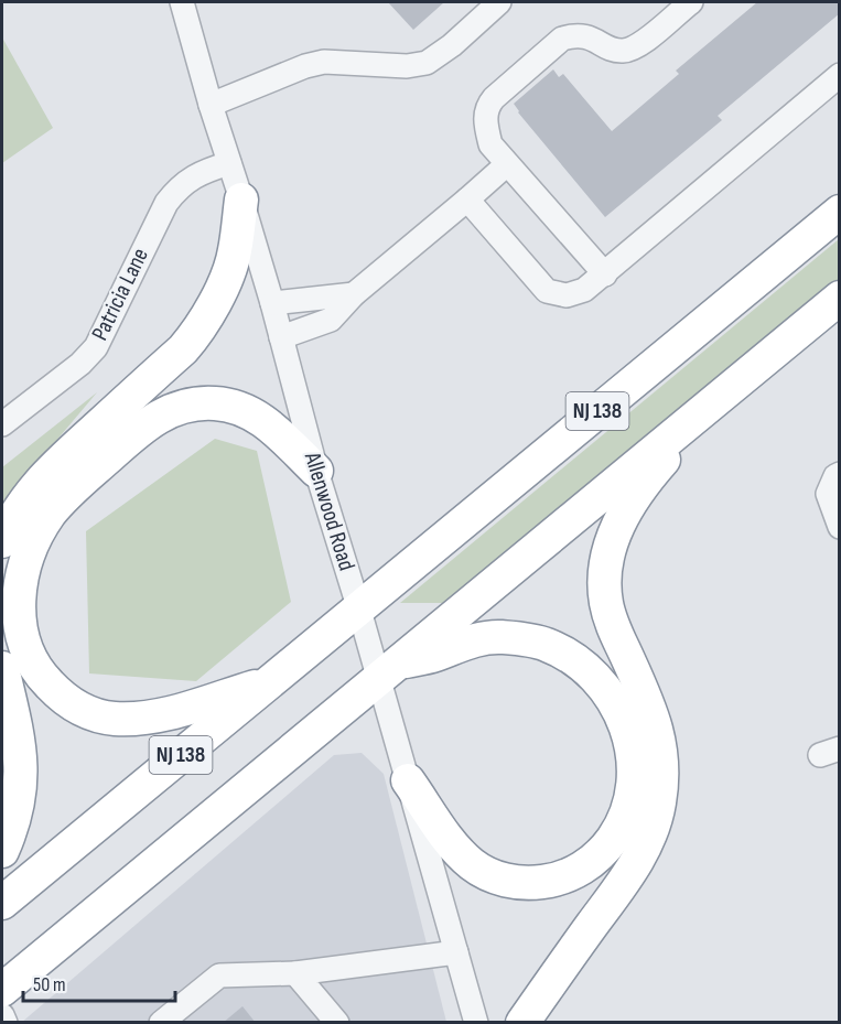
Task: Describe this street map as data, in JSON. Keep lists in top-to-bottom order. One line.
{"streets":{"highway":["NJ 138"],"street":["Patricia Lane","Allenwood Road"]},"crossings":[["Patricia Lane","Allenwood Road"],["NJ 138","Allenwood Road"]],"scale_bar":"50 m"}
